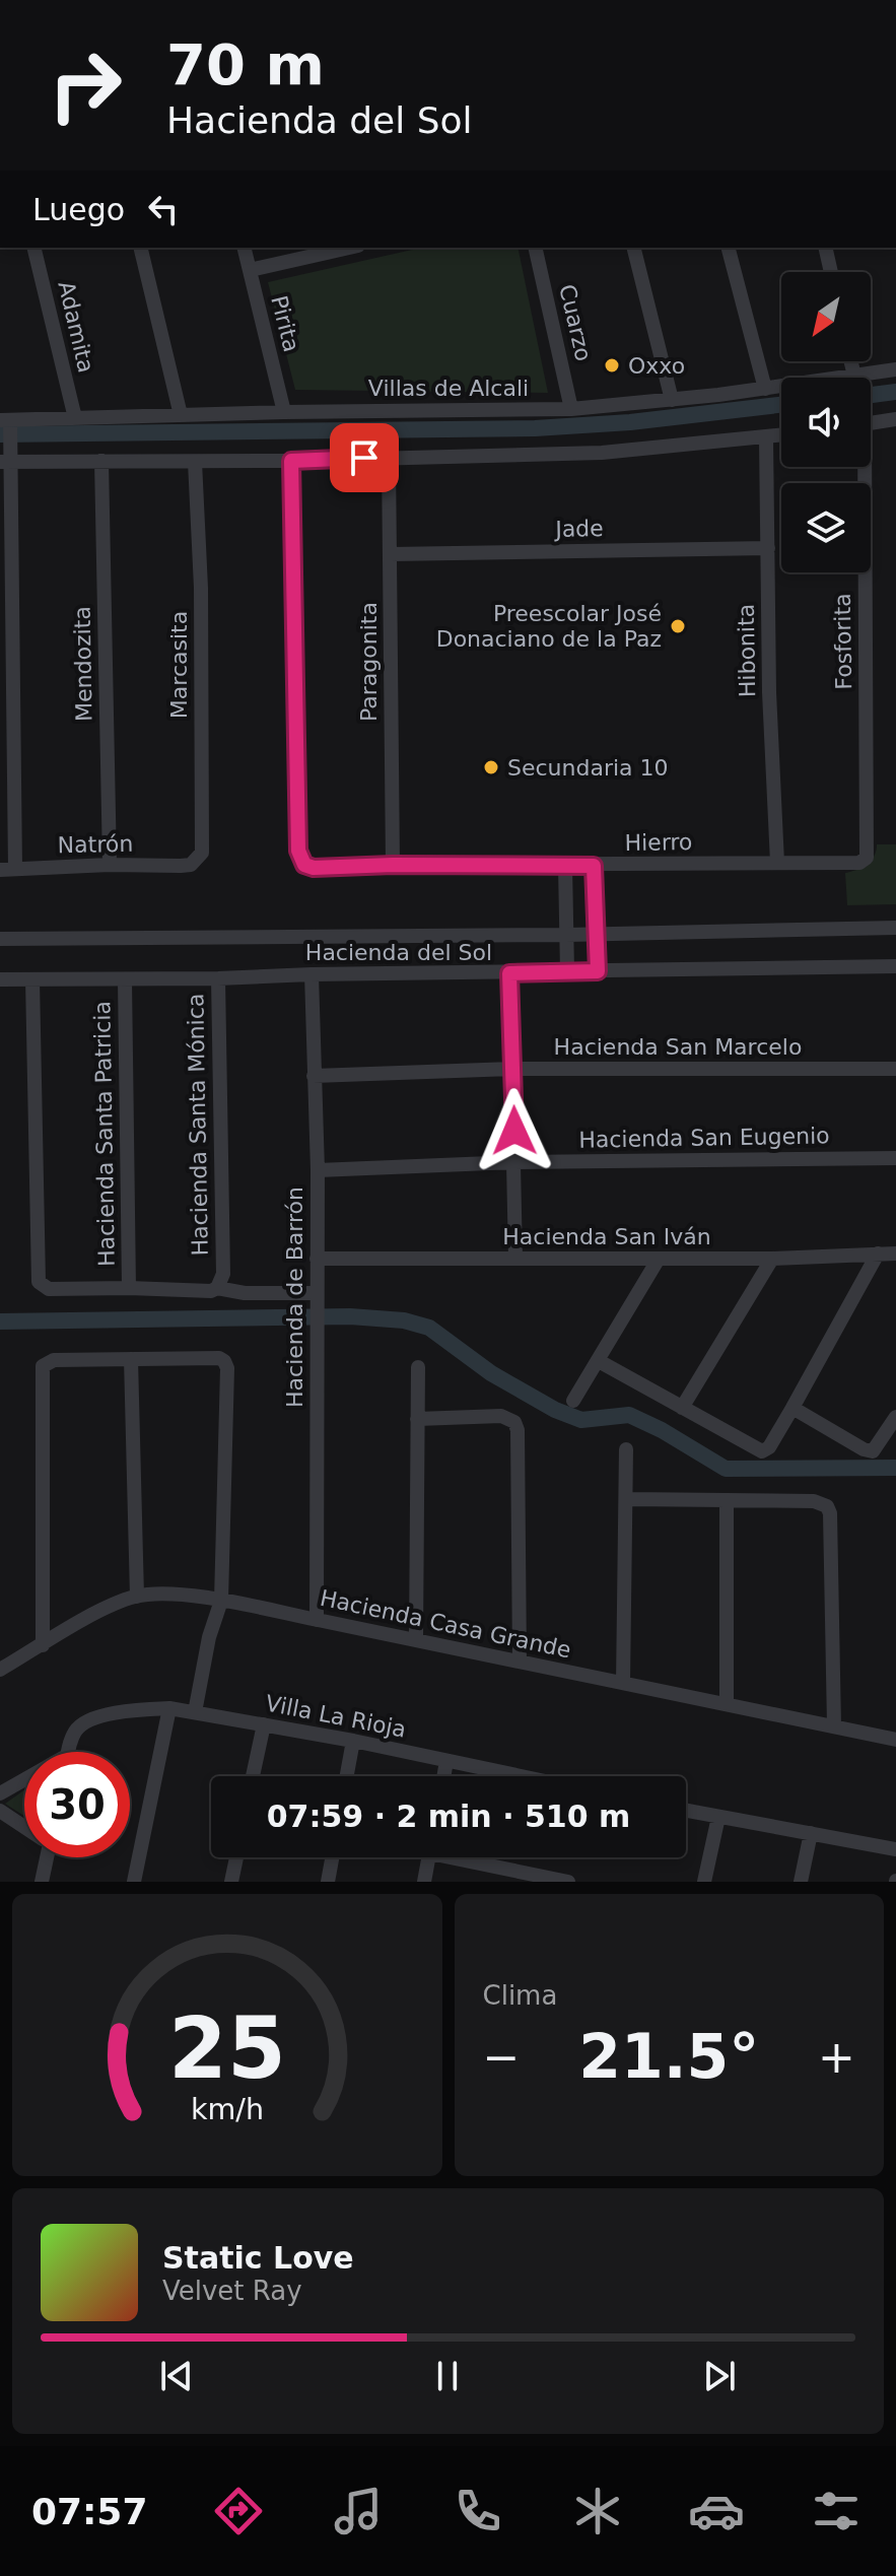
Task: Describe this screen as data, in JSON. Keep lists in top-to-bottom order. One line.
{"streets":{"street":["Cuarzo","Pirita","Adamita","Villas de Alcali","Jade","Fosforita","Hibonita","Paragonita","Mendozita","Marcasita","Hierro","Natrón","Hacienda del Sol","Hacienda San Marcelo","Hacienda Santa Mónica","Hacienda Santa Patricia","Hacienda San Eugenio","Hacienda San Iván","Hacienda de Barrón","Hacienda Casa Grande","Villa La Rioja"]},"crossings":[["Cuarzo","Villas de Alcali"],["Pirita","Villas de Alcali"],["Adamita","Villas de Alcali"],["Jade","Hibonita"],["Jade","Paragonita"],["Fosforita","Hierro"],["Hibonita","Hierro"],["Paragonita","Hierro"],["Mendozita","Natrón"],["Marcasita","Natrón"],["Hacienda del Sol","Hacienda Santa Mónica"],["Hacienda del Sol","Hacienda Santa Patricia"],["Hacienda del Sol","Hacienda de Barrón"],["Hacienda San Marcelo","Hacienda de Barrón"],["Hacienda Santa Mónica","Hacienda Santa Patricia"],["Hacienda San Eugenio","Hacienda de Barrón"],["Hacienda San Iván","Hacienda de Barrón"],["Hacienda de Barrón","Hacienda Casa Grande"]],"places":["Oxxo","Preescolar José Donaciano de la Paz","Secundaria 10"],"north":"bottom left","page":{"turn":["70 m","Hacienda del Sol"],"then":"Luego","limit":"30","trip":"07:59 · 2 min · 510 m","tile":"Clima","heat":["−","21.5°","+"],"song":["Static Love","Velvet Ray"],"tabs":"07:57","gauge":["25","km/h"]}}
